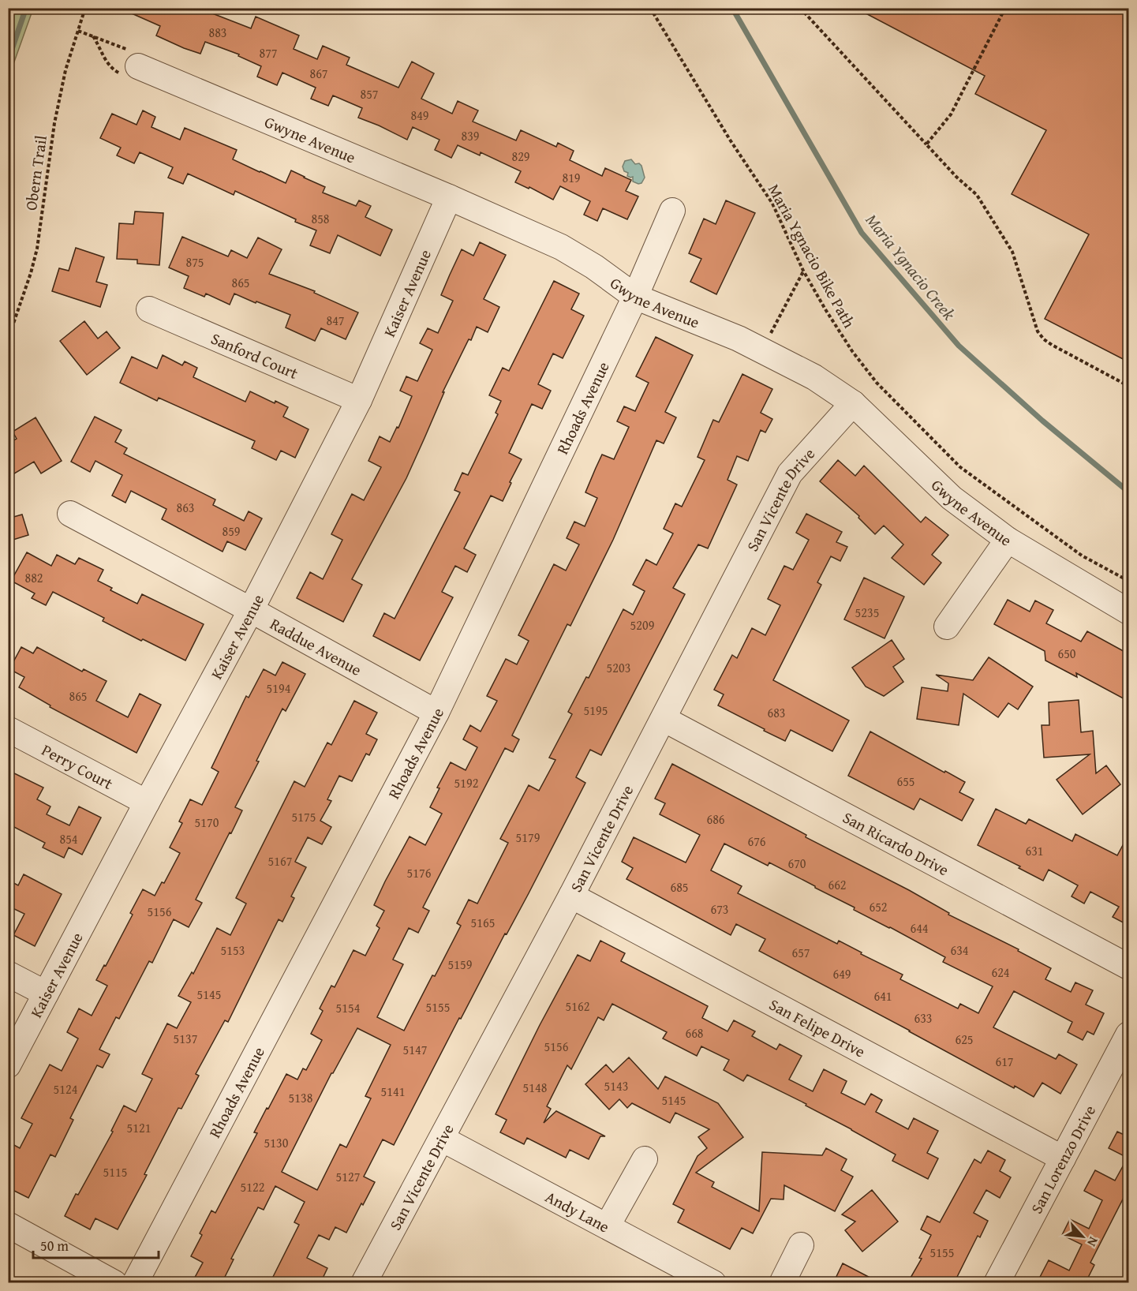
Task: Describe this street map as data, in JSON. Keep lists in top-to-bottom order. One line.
{"streets":{"street":["Gwyne Avenue","Kaiser Avenue","Sanford Court","Rhoads Avenue","San Vicente Drive","Raddue Avenue","Perry Court","San Ricardo Drive","San Felipe Drive","San Lorenzo Drive","Andy Lane"],"path":["Obern Trail","Maria Ygnacio Bike Path"]},"crossings":[["Gwyne Avenue","Kaiser Avenue"],["Gwyne Avenue","Rhoads Avenue"],["Gwyne Avenue","San Vicente Drive"],["Kaiser Avenue","Sanford Court"],["Kaiser Avenue","Raddue Avenue"],["Kaiser Avenue","Perry Court"],["Rhoads Avenue","Raddue Avenue"],["San Vicente Drive","San Ricardo Drive"],["San Vicente Drive","San Felipe Drive"],["San Vicente Drive","Andy Lane"],["San Felipe Drive","San Lorenzo Drive"]],"water":["Maria Ygnacio Creek"],"house_numbers":["883","877","867","857","849","839","829","819","858","875","865","847","863","859","882","5235","5209","650","5203","5194","865","5195","683","655","5192","5175","686","5170","5179","854","676","631","5167","670","5176","662","685","652","673","5156","5165","644","5153","634","657","5159","624","649","5145","641","5162","5155","5154","633","668","5137","625","5156","5147","617","5143","5148","5124","5141","5138","5145","5121","5130","5115","5127","5122","5155"],"scale_bar":"50 m","north":"bottom right"}
